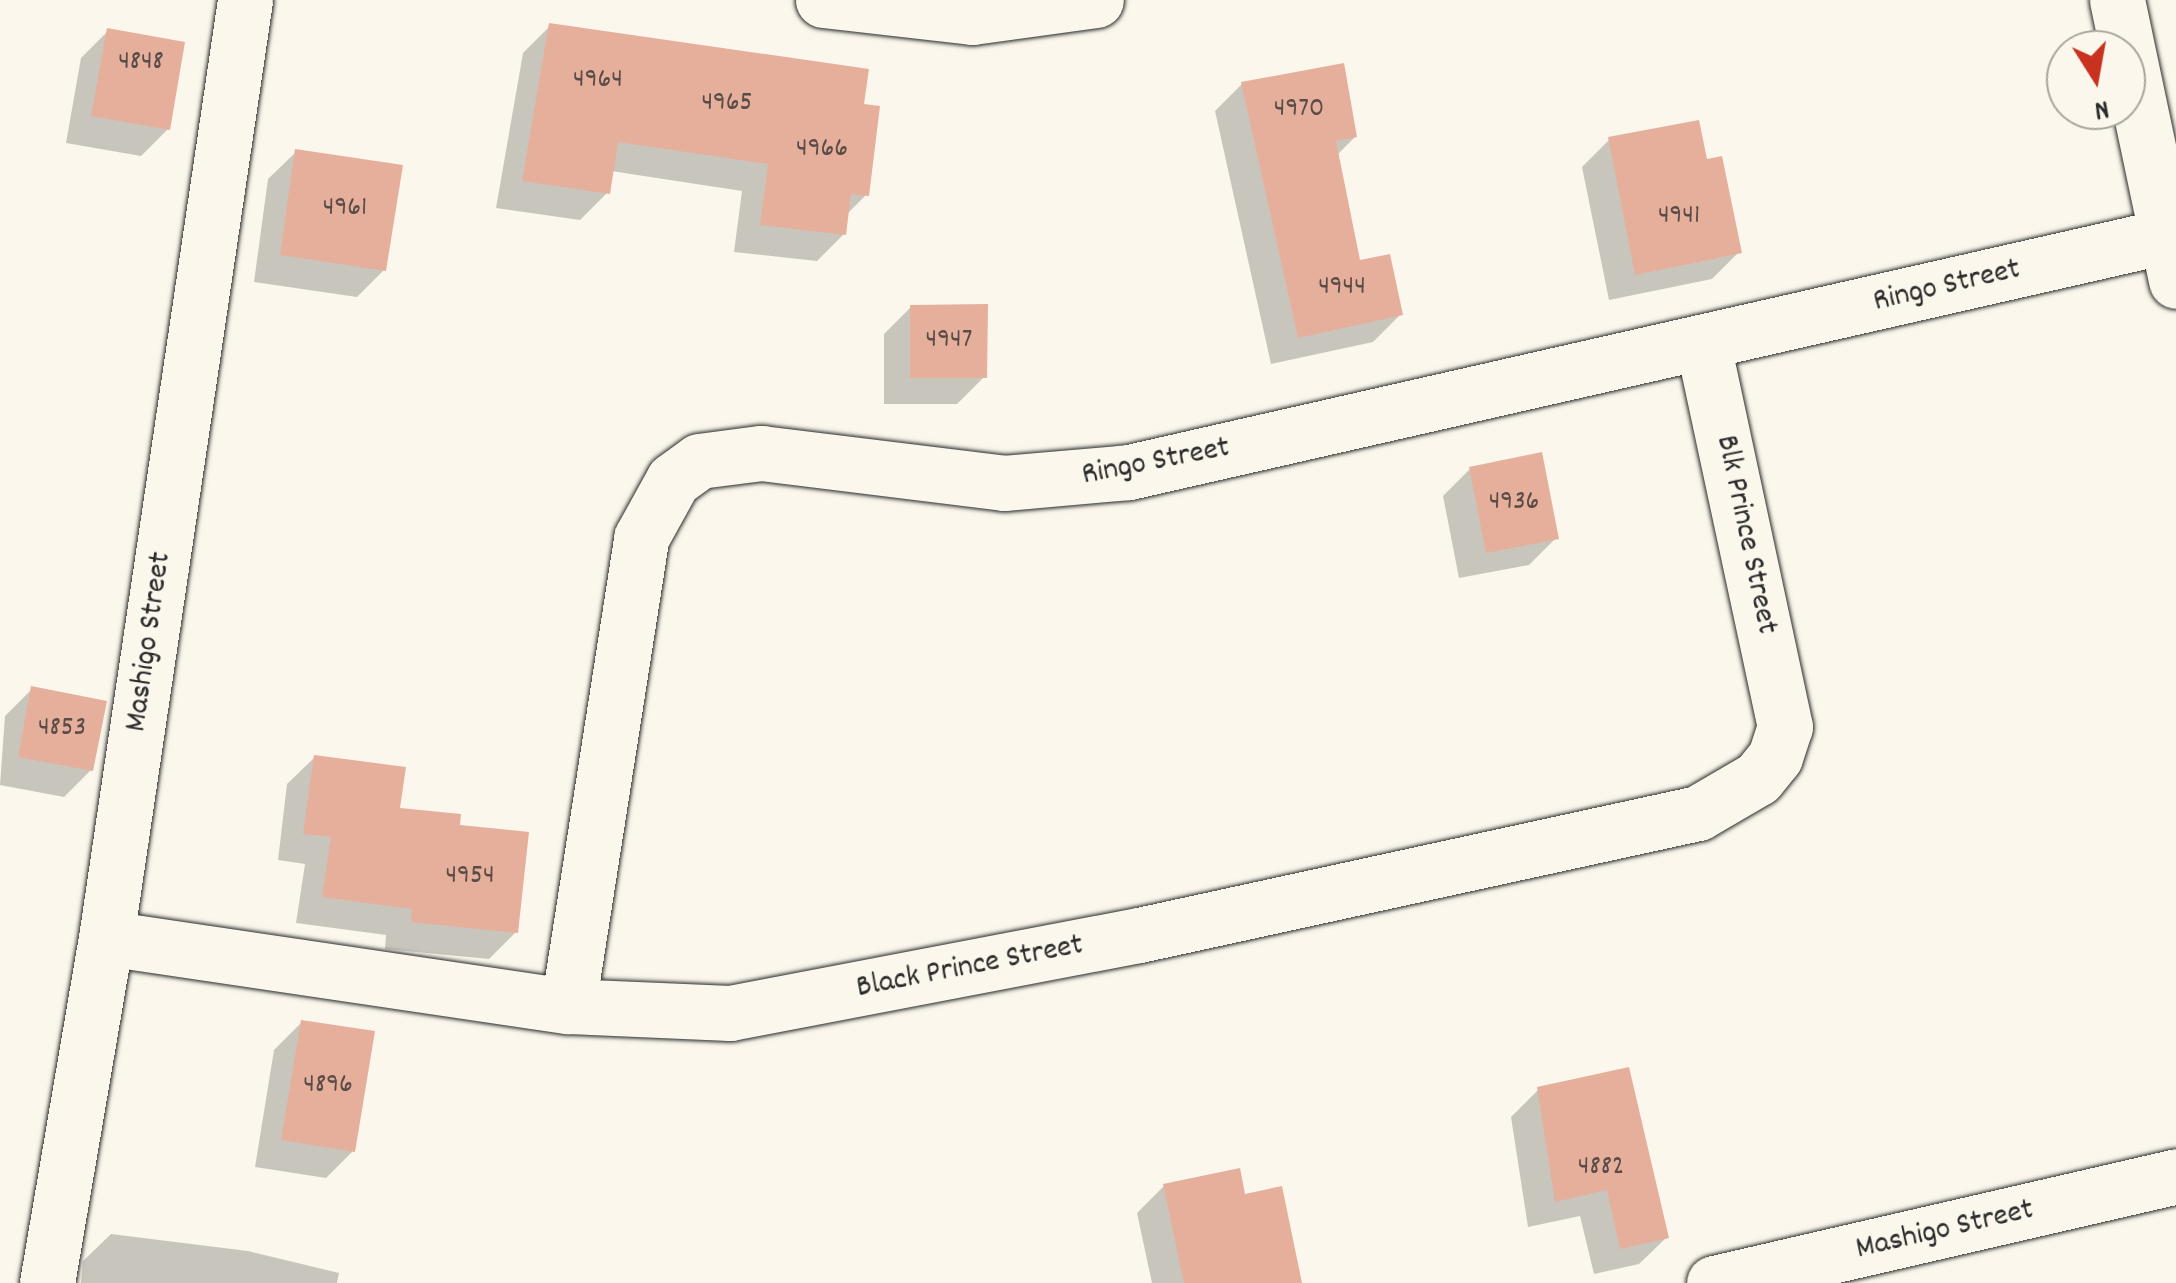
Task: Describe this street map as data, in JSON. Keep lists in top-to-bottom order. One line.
{"streets":{"street":["Ringo Street","Blk Prince Street","Mashigo Street","Black Prince Street"]},"crossings":[["Ringo Street","Blk Prince Street"],["Ringo Street","Black Prince Street"],["Blk Prince Street","Black Prince Street"],["Mashigo Street","Black Prince Street"]],"house_numbers":["4848","4964","4965","4970","4966","4961","4941","4944","4947","4936","4853","4954","4896","4882"],"north":"bottom"}
